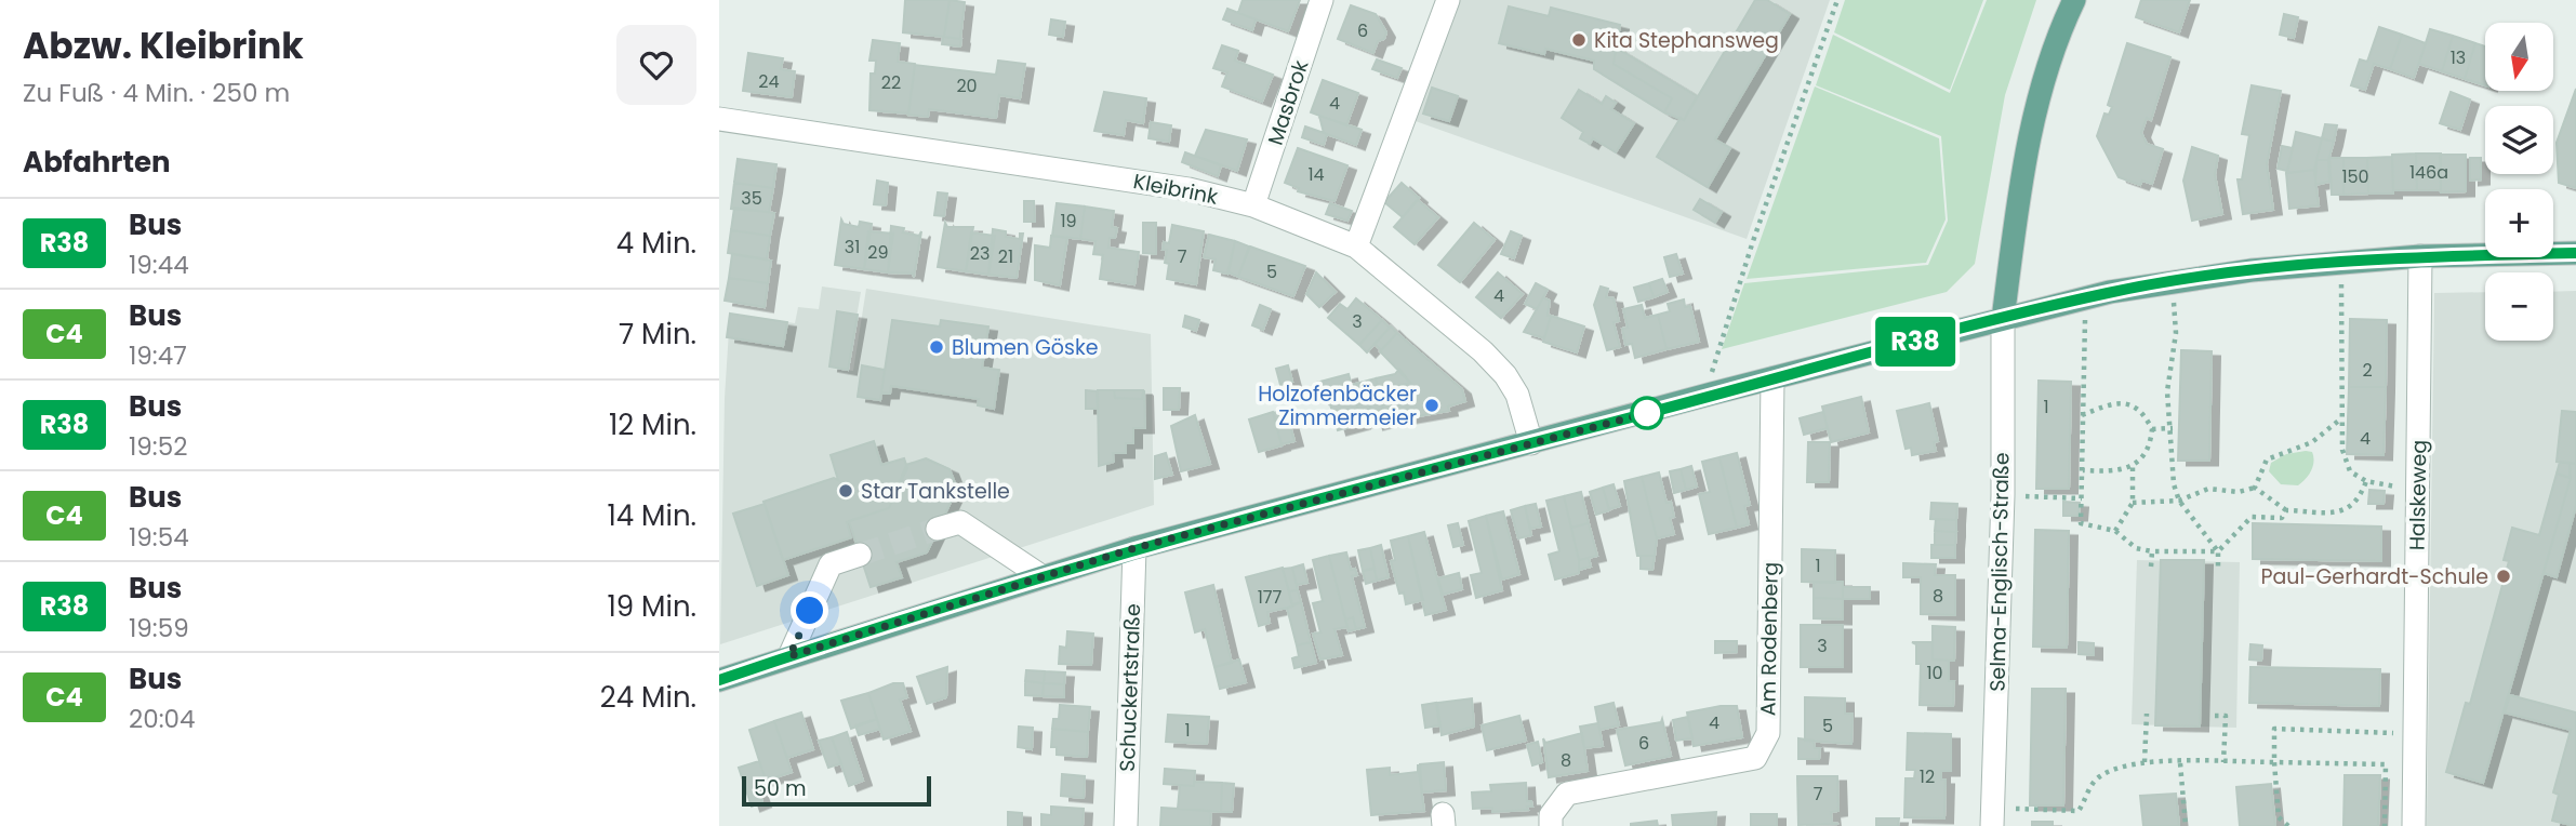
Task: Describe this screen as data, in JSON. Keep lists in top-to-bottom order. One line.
{"streets":{"street":["Masbrok","Kleibrink","Halskeweg","Selma-Englisch-Straße","Am Rodenberg","Schuckertstraße"]},"crossings":[["Masbrok","Kleibrink"]],"places":["Kita Stephansweg","Blumen Göske","Holzofenbäcker Zimmermeier","Star Tankstelle","Paul-Gerhardt-Schule"],"lines":["bus line R38"],"house_numbers":["6","13","24","22","20","4","146a","14","150","35","19","31","29","23","21","7","5","4","3","2","1","4","1","8","177","3","10","4","5","1","6","8","12","7"],"scale_bar":"50 m","north":"bottom","page":{"heading":[["Abzw. Kleibrink","Zu Fuß · 4 Min. · 250 m"],"Abfahrten"],"on_map":"R38","map_buttons":["+","−"],"list":[{"mark":"R38","name":"Bus","note":"19:44","value":"4 Min."},{"mark":"C4","name":"Bus","note":"19:47","value":"7 Min."},{"mark":"R38","name":"Bus","note":"19:52","value":"12 Min."},{"mark":"C4","name":"Bus","note":"19:54","value":"14 Min."},{"mark":"R38","name":"Bus","note":"19:59","value":"19 Min."},{"mark":"C4","name":"Bus","note":"20:04","value":"24 Min."}],"scale":"50 m"}}
